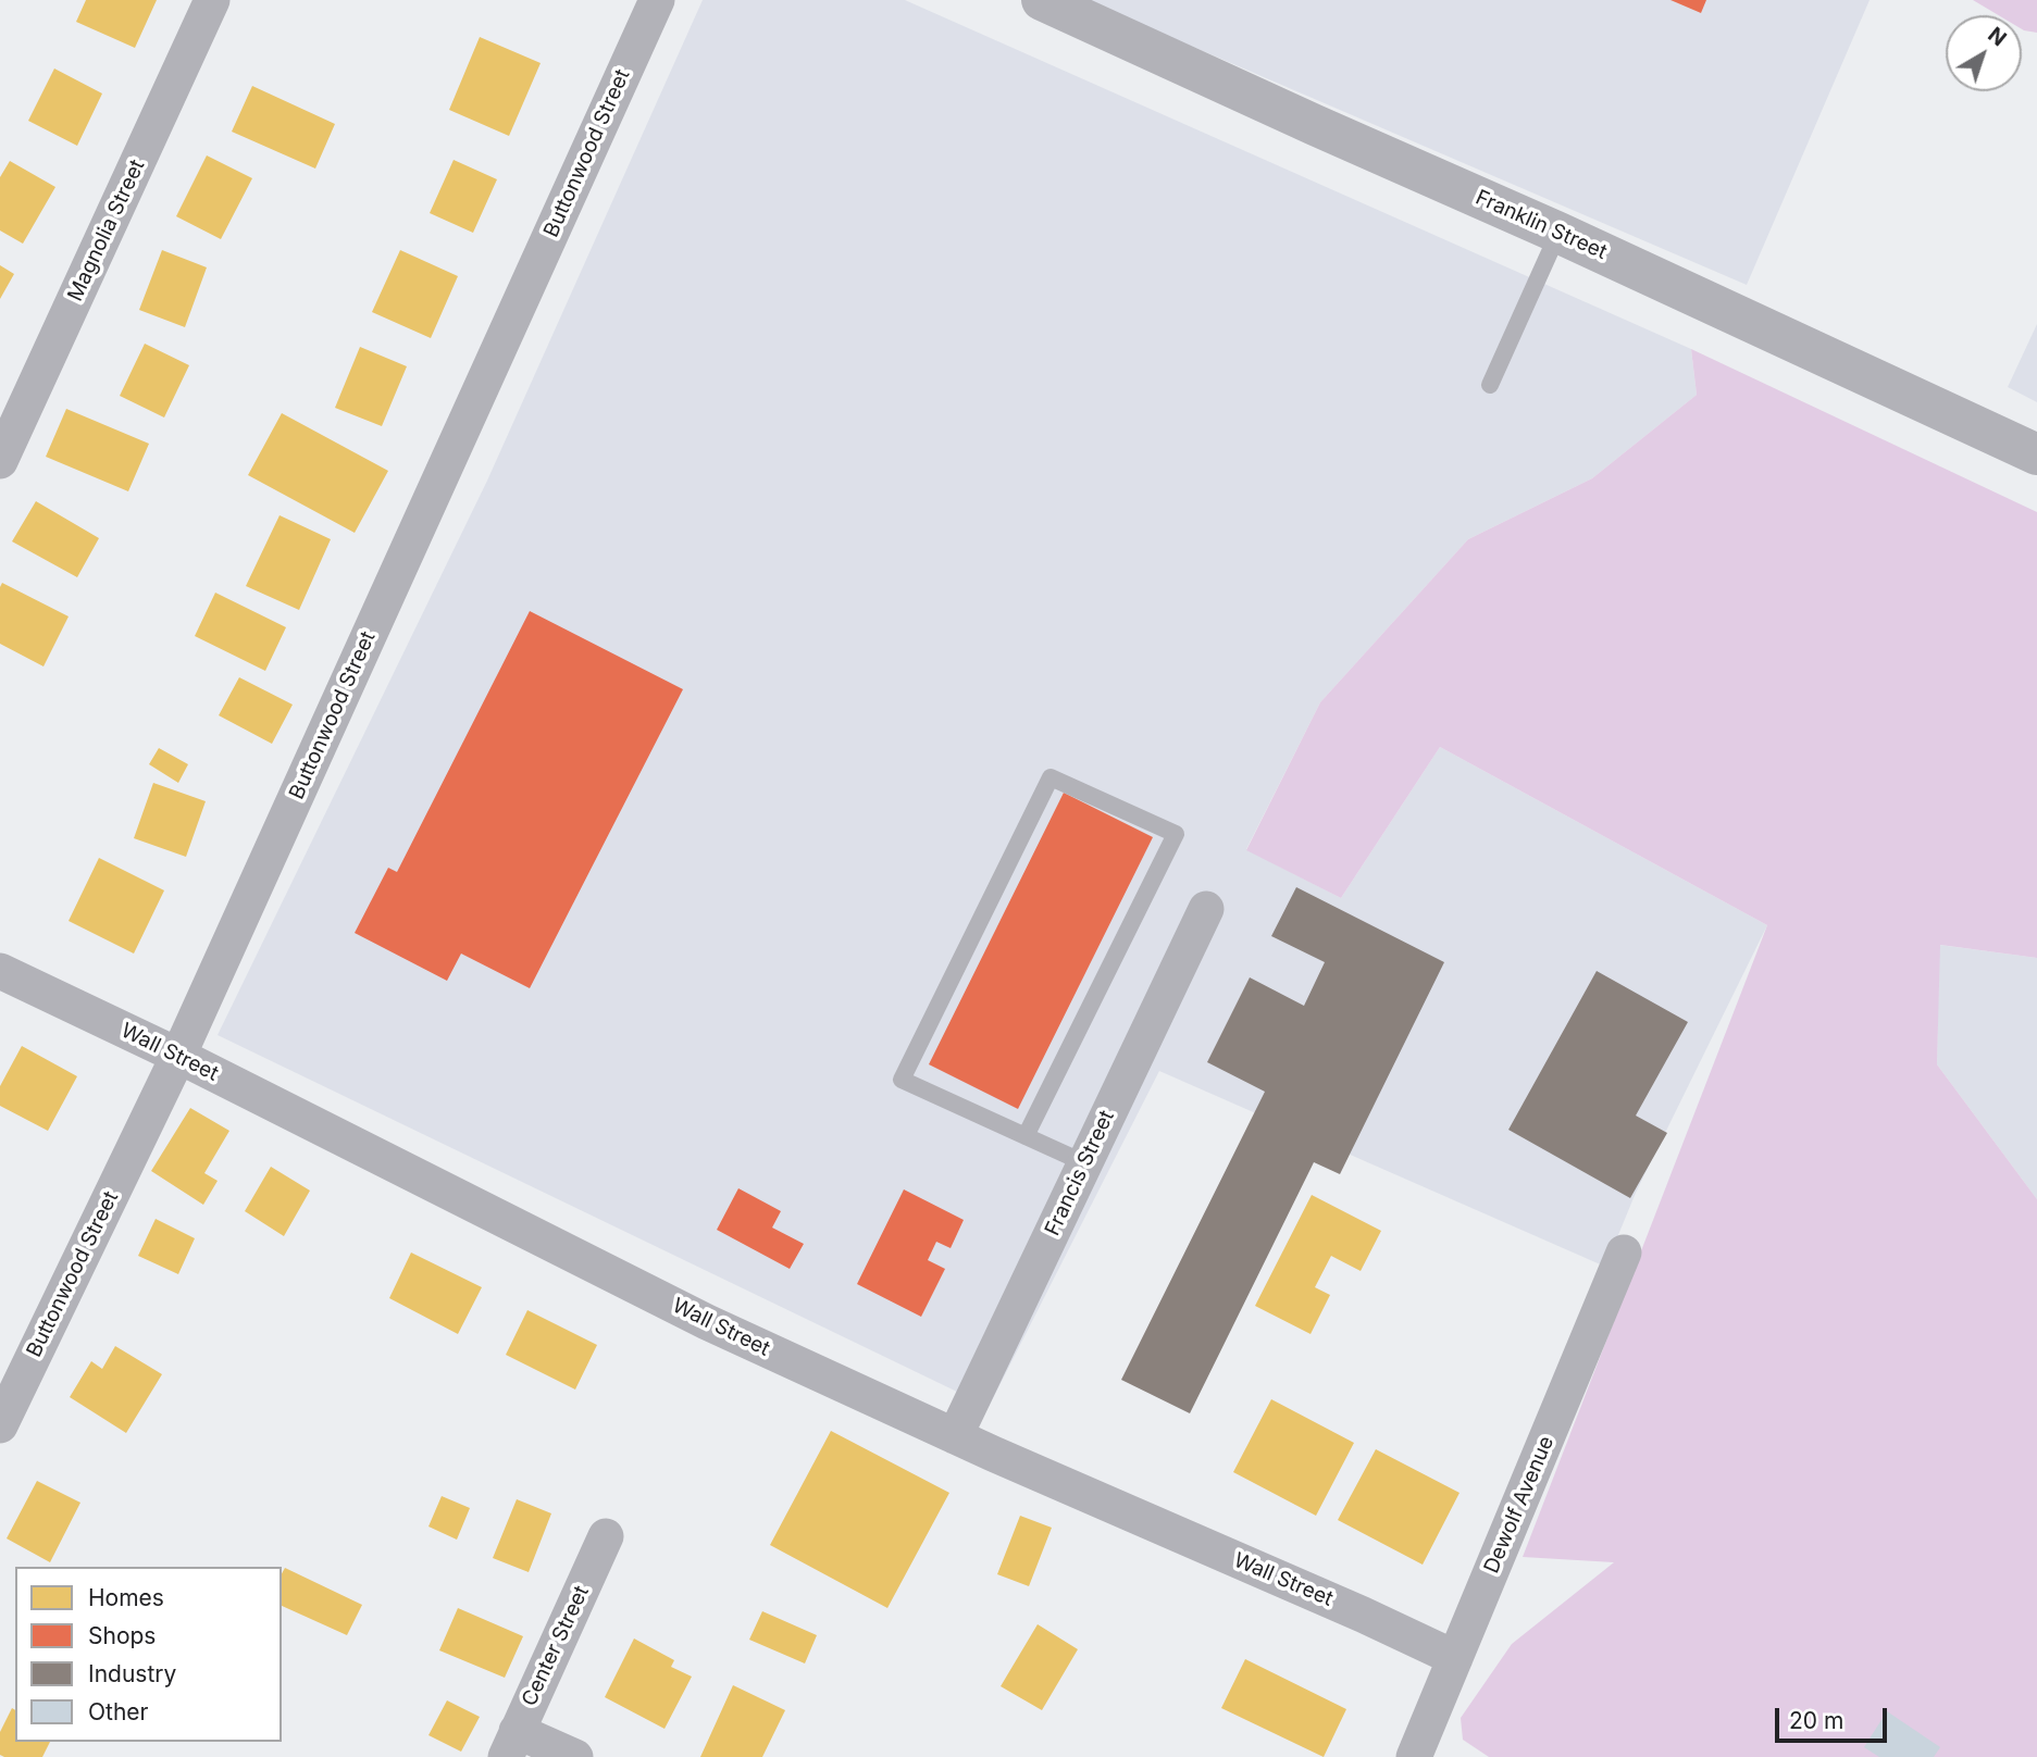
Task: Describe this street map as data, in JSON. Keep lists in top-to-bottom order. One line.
{"streets":{"street":["Buttonwood Street","Franklin Street","Magnolia Street","Wall Street","Francis Street","Dewolf Avenue","Center Street"]},"crossings":[["Buttonwood Street","Wall Street"],["Wall Street","Francis Street"],["Wall Street","Dewolf Avenue"]],"legend":["Homes","Shops","Industry","Other"],"scale_bar":"20 m","north":"top right"}
